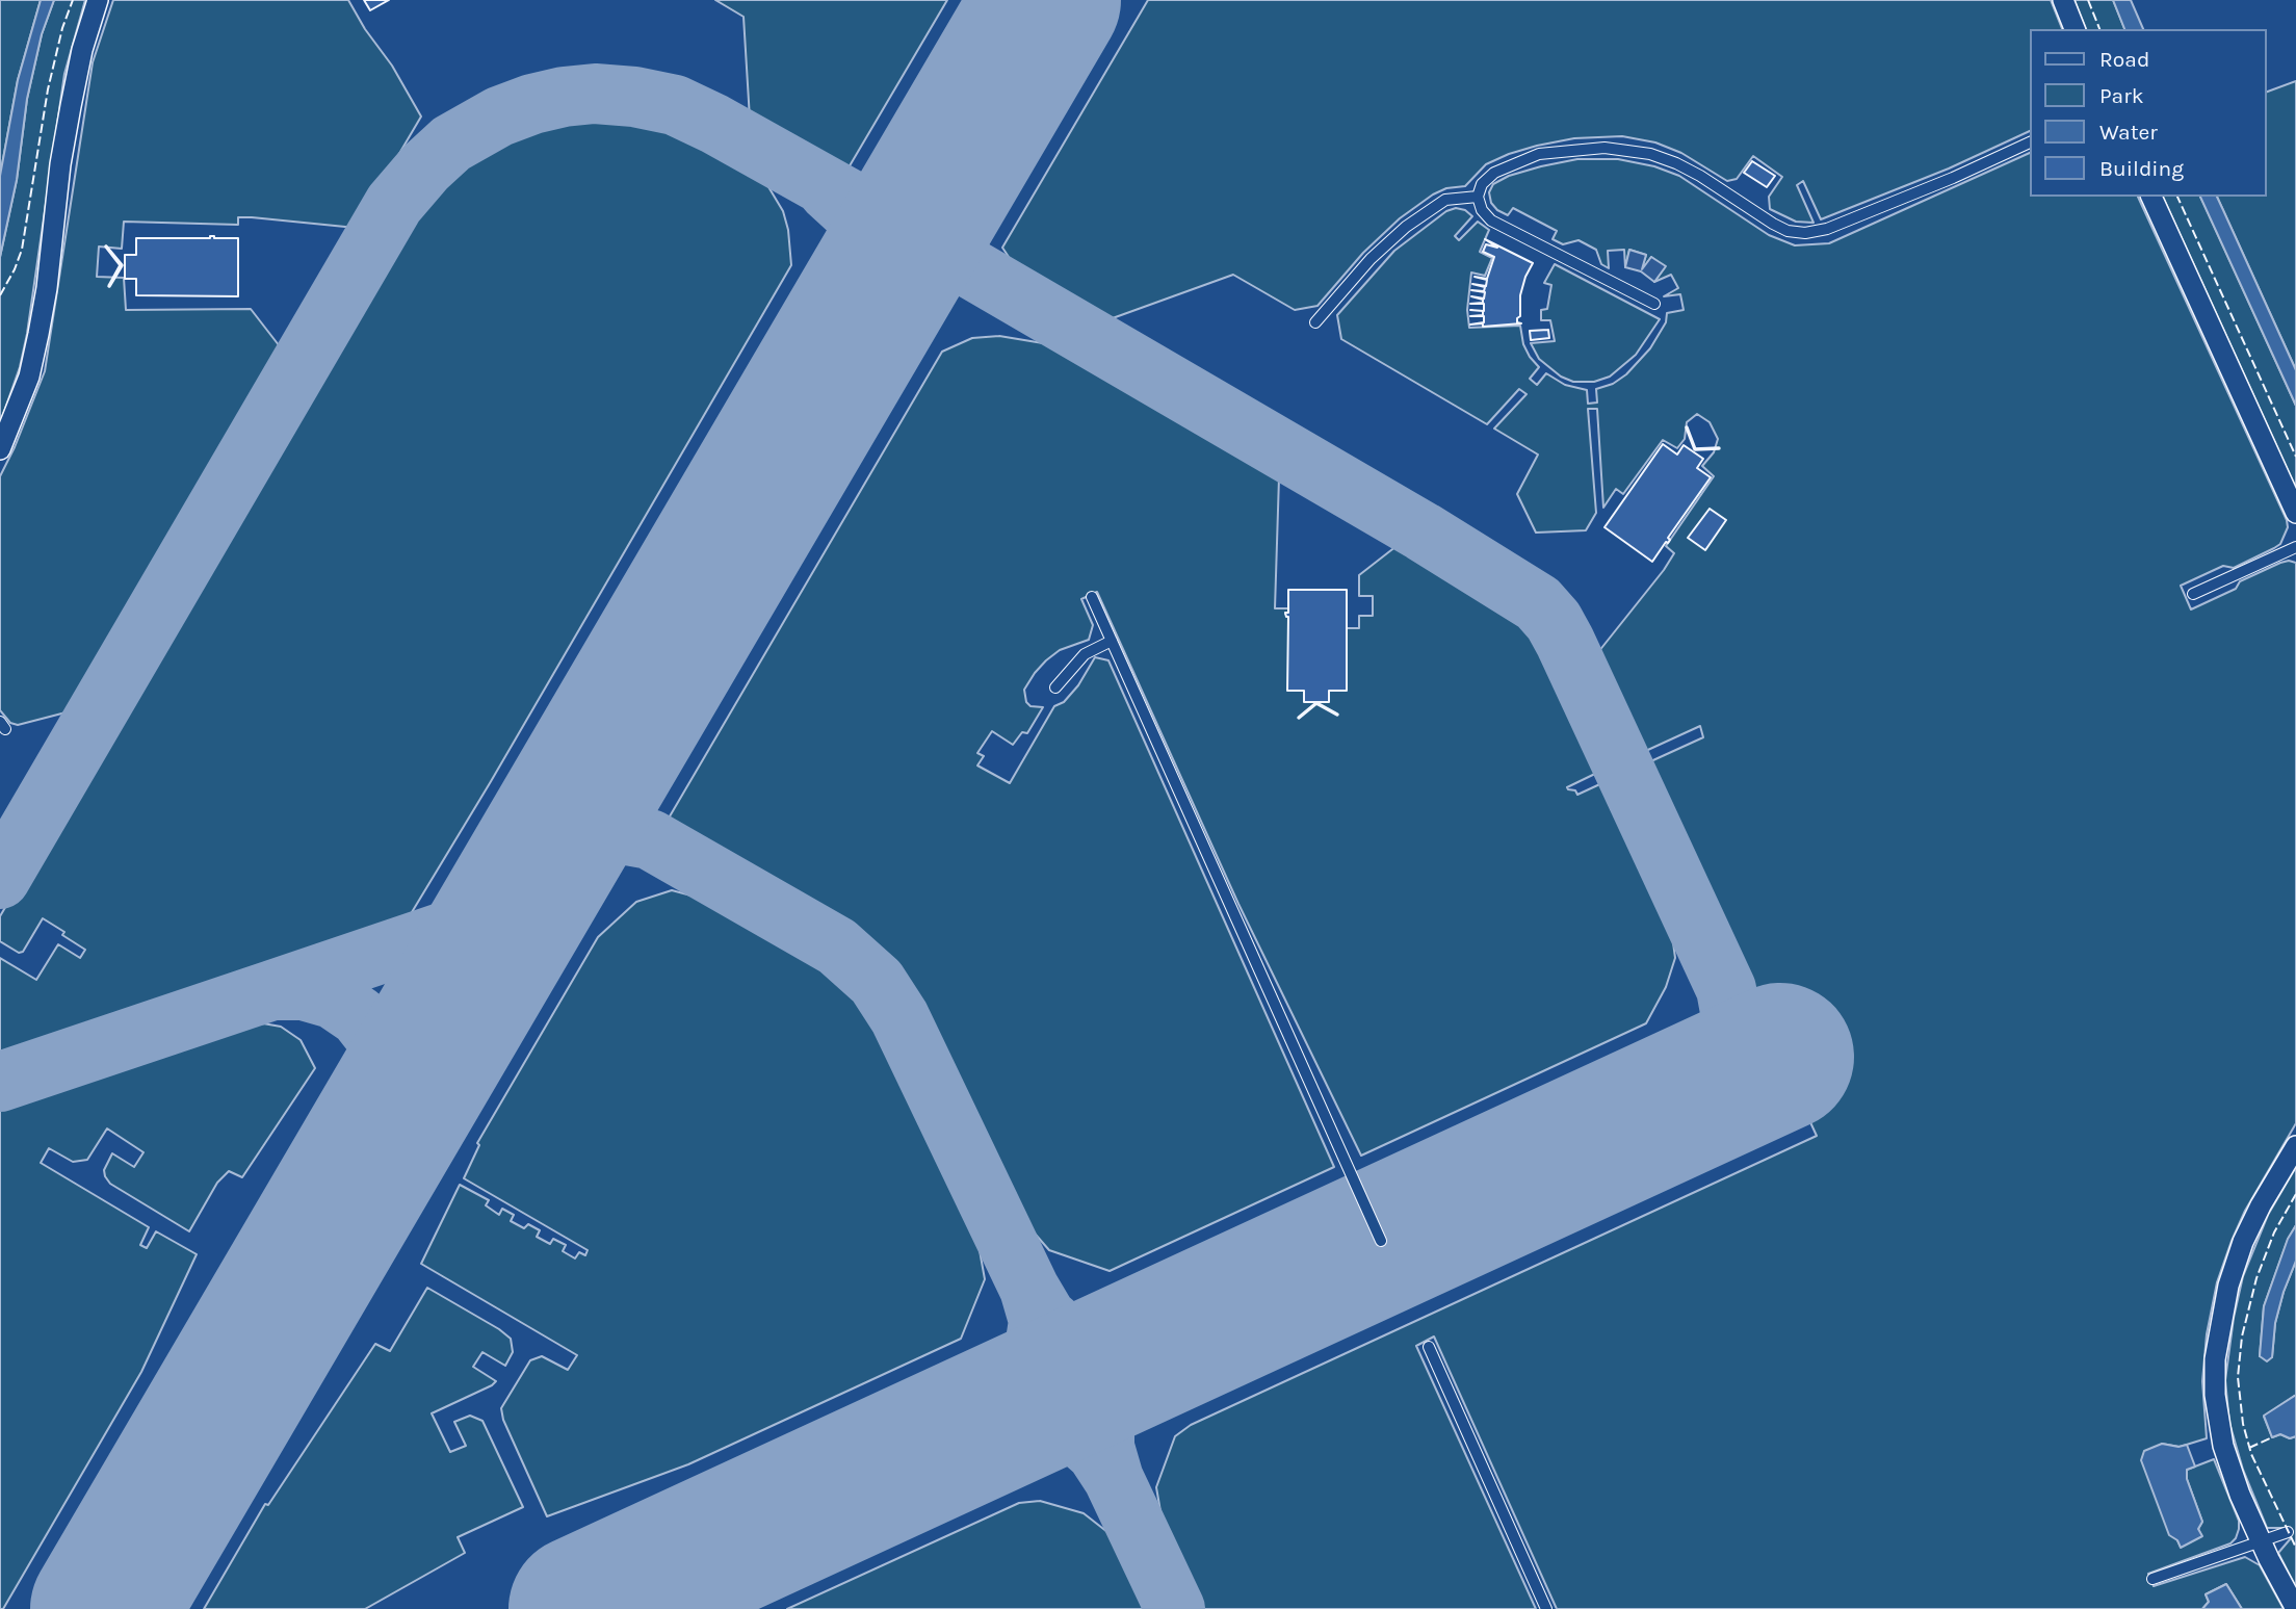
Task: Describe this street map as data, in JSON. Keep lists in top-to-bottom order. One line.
{"legend":["Road","Park","Water","Building"]}
